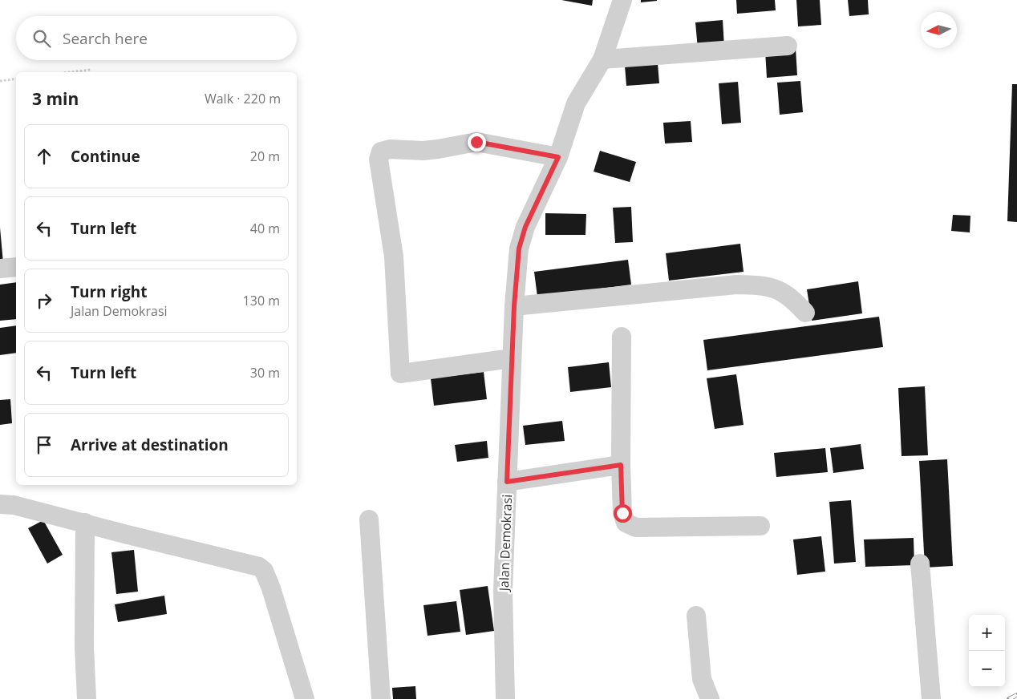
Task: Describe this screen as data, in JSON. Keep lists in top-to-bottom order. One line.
{"streets":{"street":["Jalan Demokrasi"]},"north":"left","page":{"search":"Search here","heading":["3 min","Walk · 220 m"],"list":[["Continue","20 m"],["Turn left","40 m"],["Turn right","Jalan Demokrasi","130 m"],["Turn left","30 m"],"Arrive at destination"],"map_buttons":["+","−"]}}
